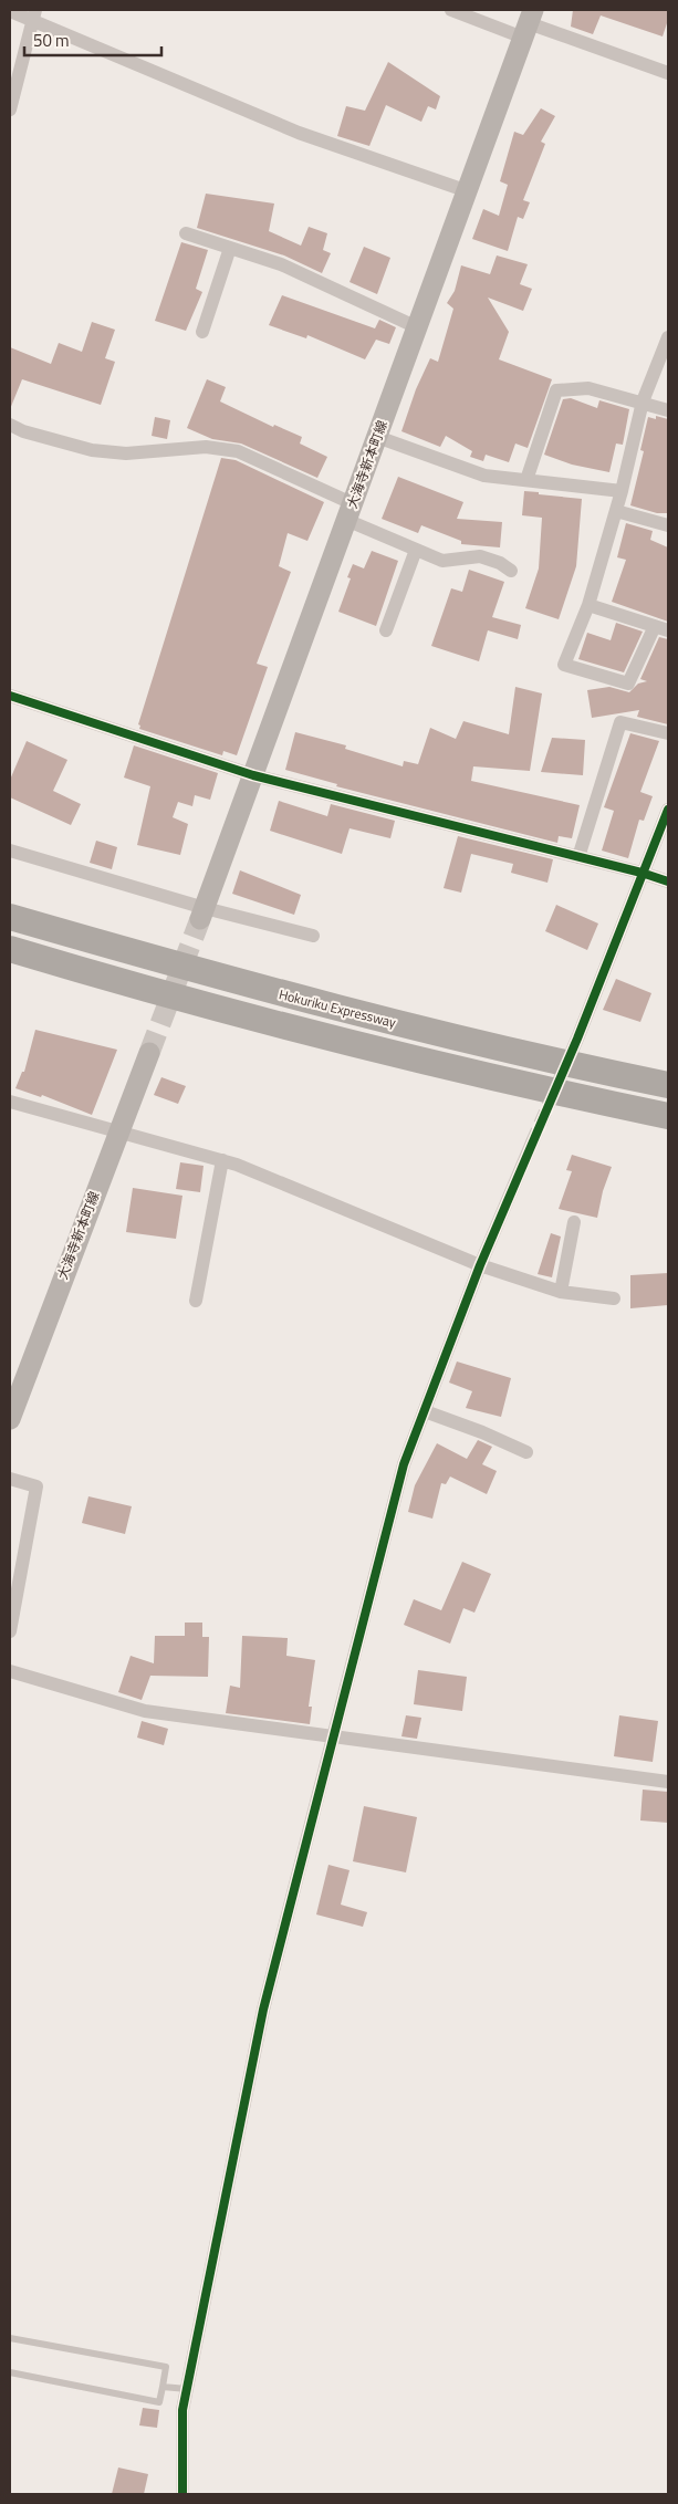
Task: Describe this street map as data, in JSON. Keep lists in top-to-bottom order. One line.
{"streets":{"highway":["Hokuriku Expressway"],"main road":["大海寺新本町線"]},"scale_bar":"50 m"}
